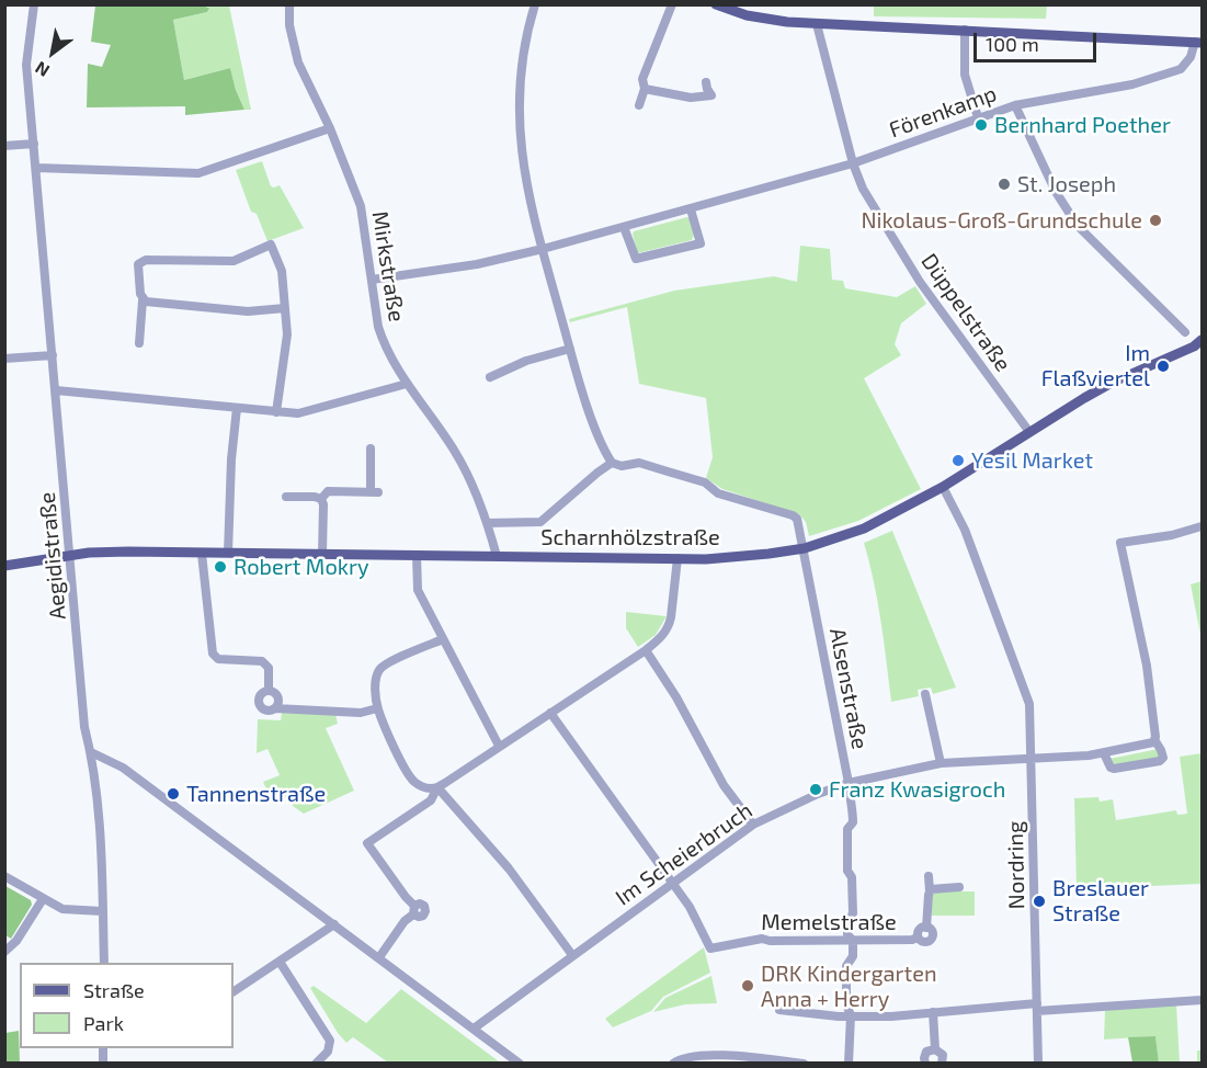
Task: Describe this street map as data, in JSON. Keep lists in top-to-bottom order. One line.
{"streets":{"main road":["Scharnhölzstraße"],"street":["Förenkamp","Mirkstraße","Düppelstraße","Aegidistraße","Alsenstraße","Im Scheierbruch","Nordring","Memelstraße"]},"crossings":[["Förenkamp","Mirkstraße"],["Förenkamp","Düppelstraße"],["Mirkstraße","Scharnhölzstraße"],["Düppelstraße","Scharnhölzstraße"],["Scharnhölzstraße","Aegidistraße"],["Scharnhölzstraße","Alsenstraße"],["Scharnhölzstraße","Nordring"],["Alsenstraße","Im Scheierbruch"],["Alsenstraße","Memelstraße"],["Im Scheierbruch","Nordring"],["Im Scheierbruch","Memelstraße"]],"places":["Bernhard Poether","St. Joseph","Nikolaus-Groß-Grundschule","Im Flaßviertel","Yesil Market","Robert Mokry","Franz Kwasigroch","Tannenstraße","Breslauer Straße","DRK Kindergarten Anna + Herry"],"legend":["Straße","Park"],"scale_bar":"100 m","north":"bottom left"}
